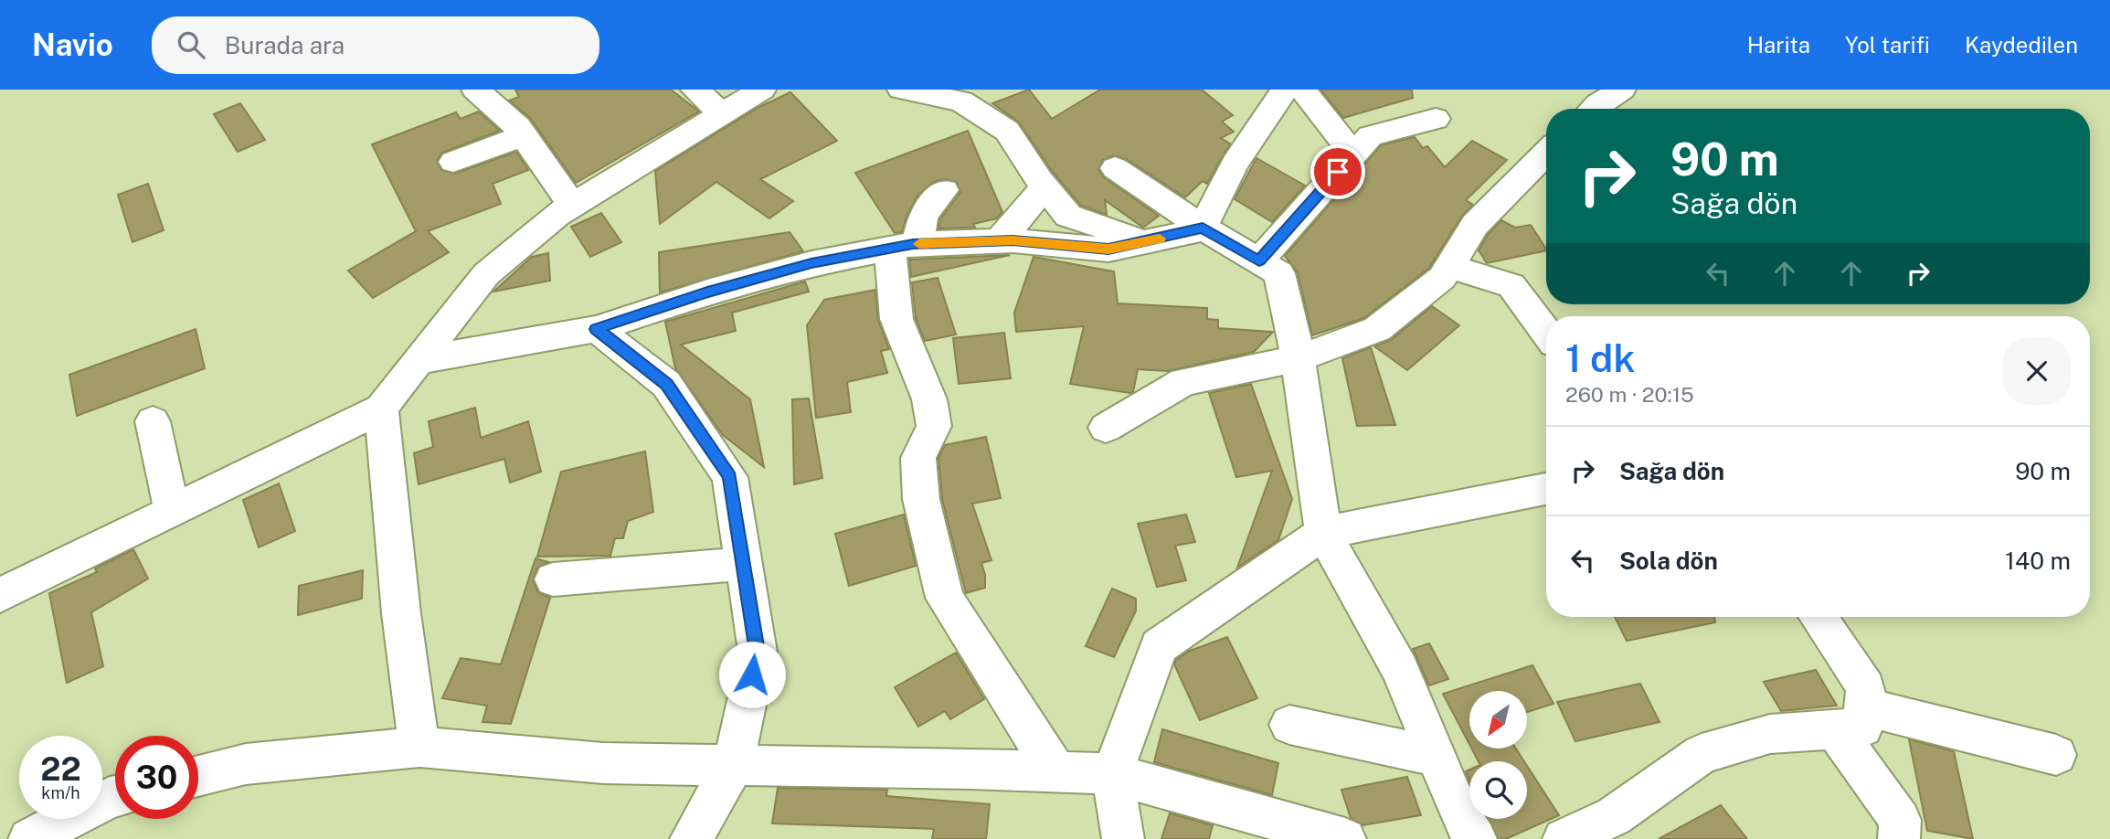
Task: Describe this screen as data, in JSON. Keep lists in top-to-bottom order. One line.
{"north":"bottom left","page":{"header":"Navio","search":"Burada ara","nav":["Harita","Yol tarifi","Kaydedilen"],"turn":["90 m","Sağa dön"],"heading":["1 dk","260 m · 20:15"],"list":[{"name":"Sağa dön","value":"90 m"},{"name":"Sola dön","value":"140 m"}],"speed":"22 km/h","limit":"30"}}
